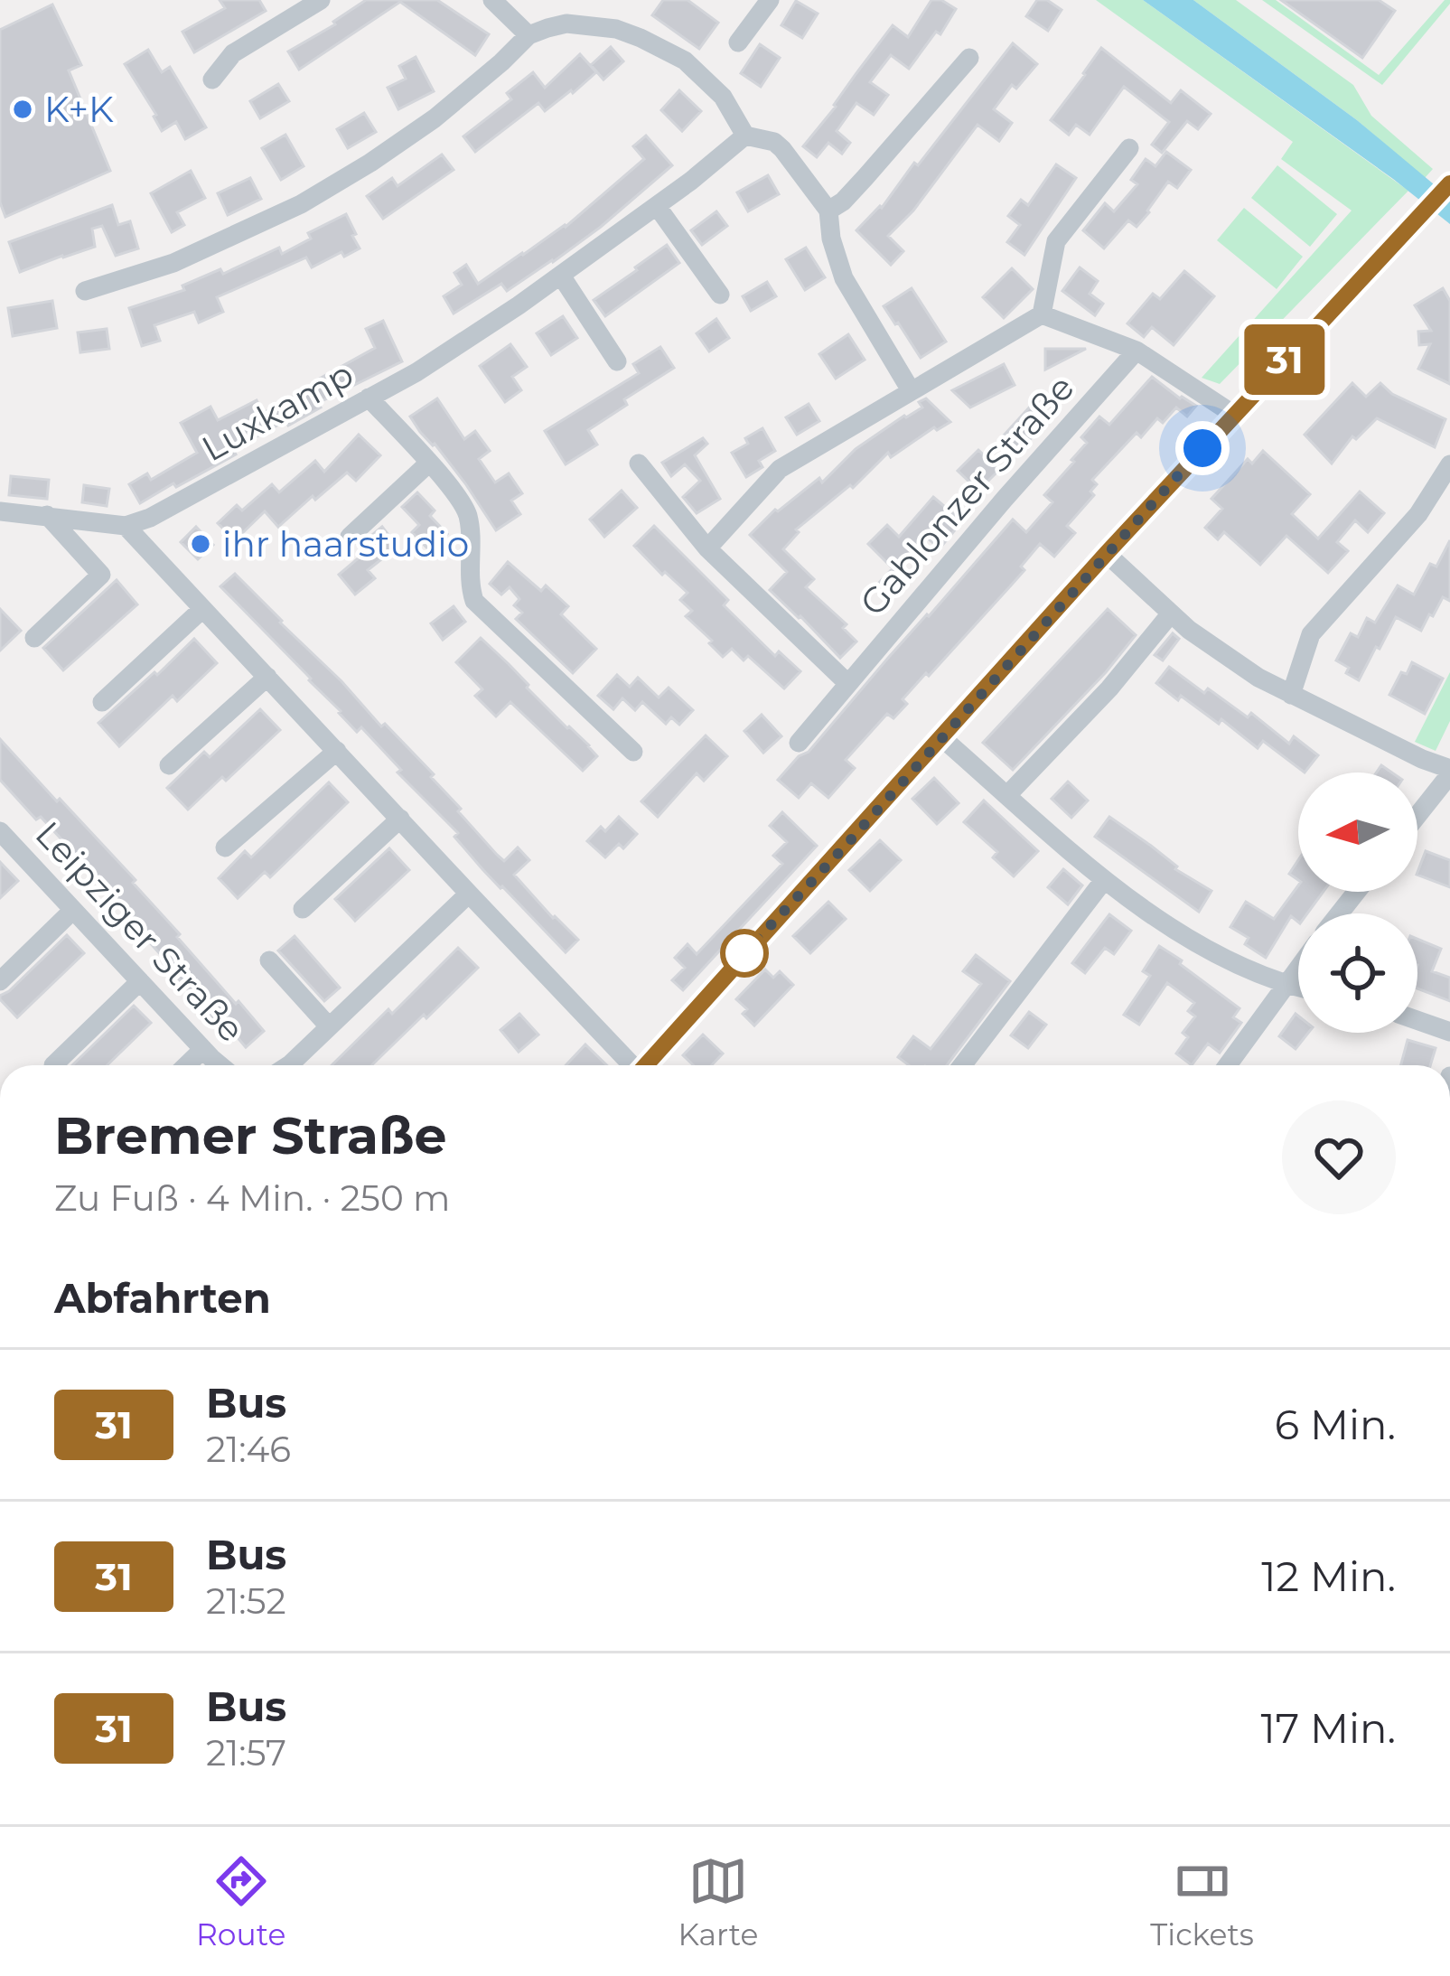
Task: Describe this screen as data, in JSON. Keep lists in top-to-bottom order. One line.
{"streets":{"street":["Luxkamp","Gablonzer Straße","Leipziger Straße"]},"places":["K+K","ihr haarstudio"],"lines":["bus line 31"],"north":"left","page":{"on_map":"31","heading":[["Bremer Straße","Zu Fuß · 4 Min. · 250 m"],"Abfahrten"],"list":[{"mark":"31","name":"Bus","note":"21:46","value":"6 Min."},{"mark":"31","name":"Bus","note":"21:52","value":"12 Min."},{"mark":"31","name":"Bus","note":"21:57","value":"17 Min."}],"tabs":["Route","Karte","Tickets"]}}
